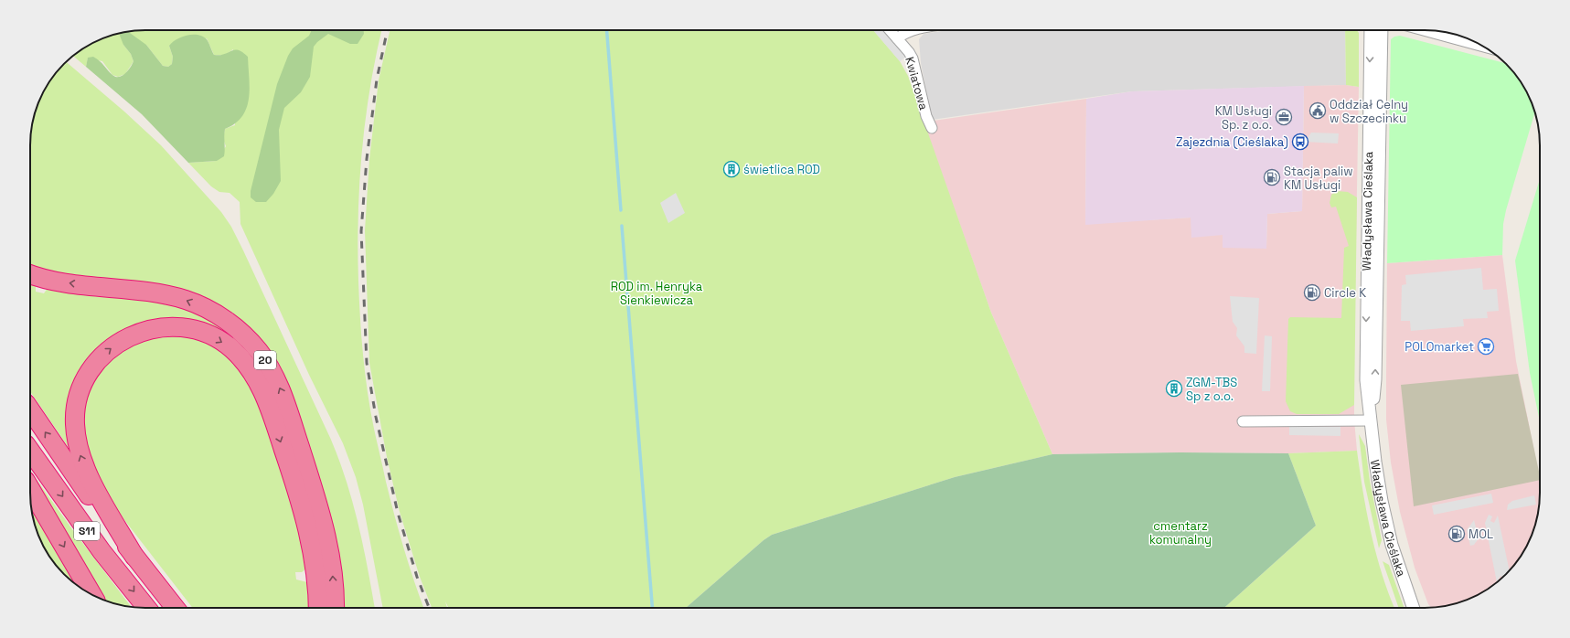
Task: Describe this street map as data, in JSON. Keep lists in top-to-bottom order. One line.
{"streets":{"highway":["20","S11"],"street":["Kwiatowa","Władysława Cieślaka"]},"parks":["ROD im. Henryka Sienkiewicza","cmentarz komunalny"],"places":{"public building":["Oddział Celny w Szczecinku"],"office":["KM Usługi Sp. z o.o."],"bus stop":["Zajezdnia (Cieślaka)"],"building":["świetlica ROD","ZGM-TBS Sp z o.o."],"fuel station":["Stacja paliw KM Usługi","Circle K","MOL"],"supermarket":["POLOmarket"]}}
